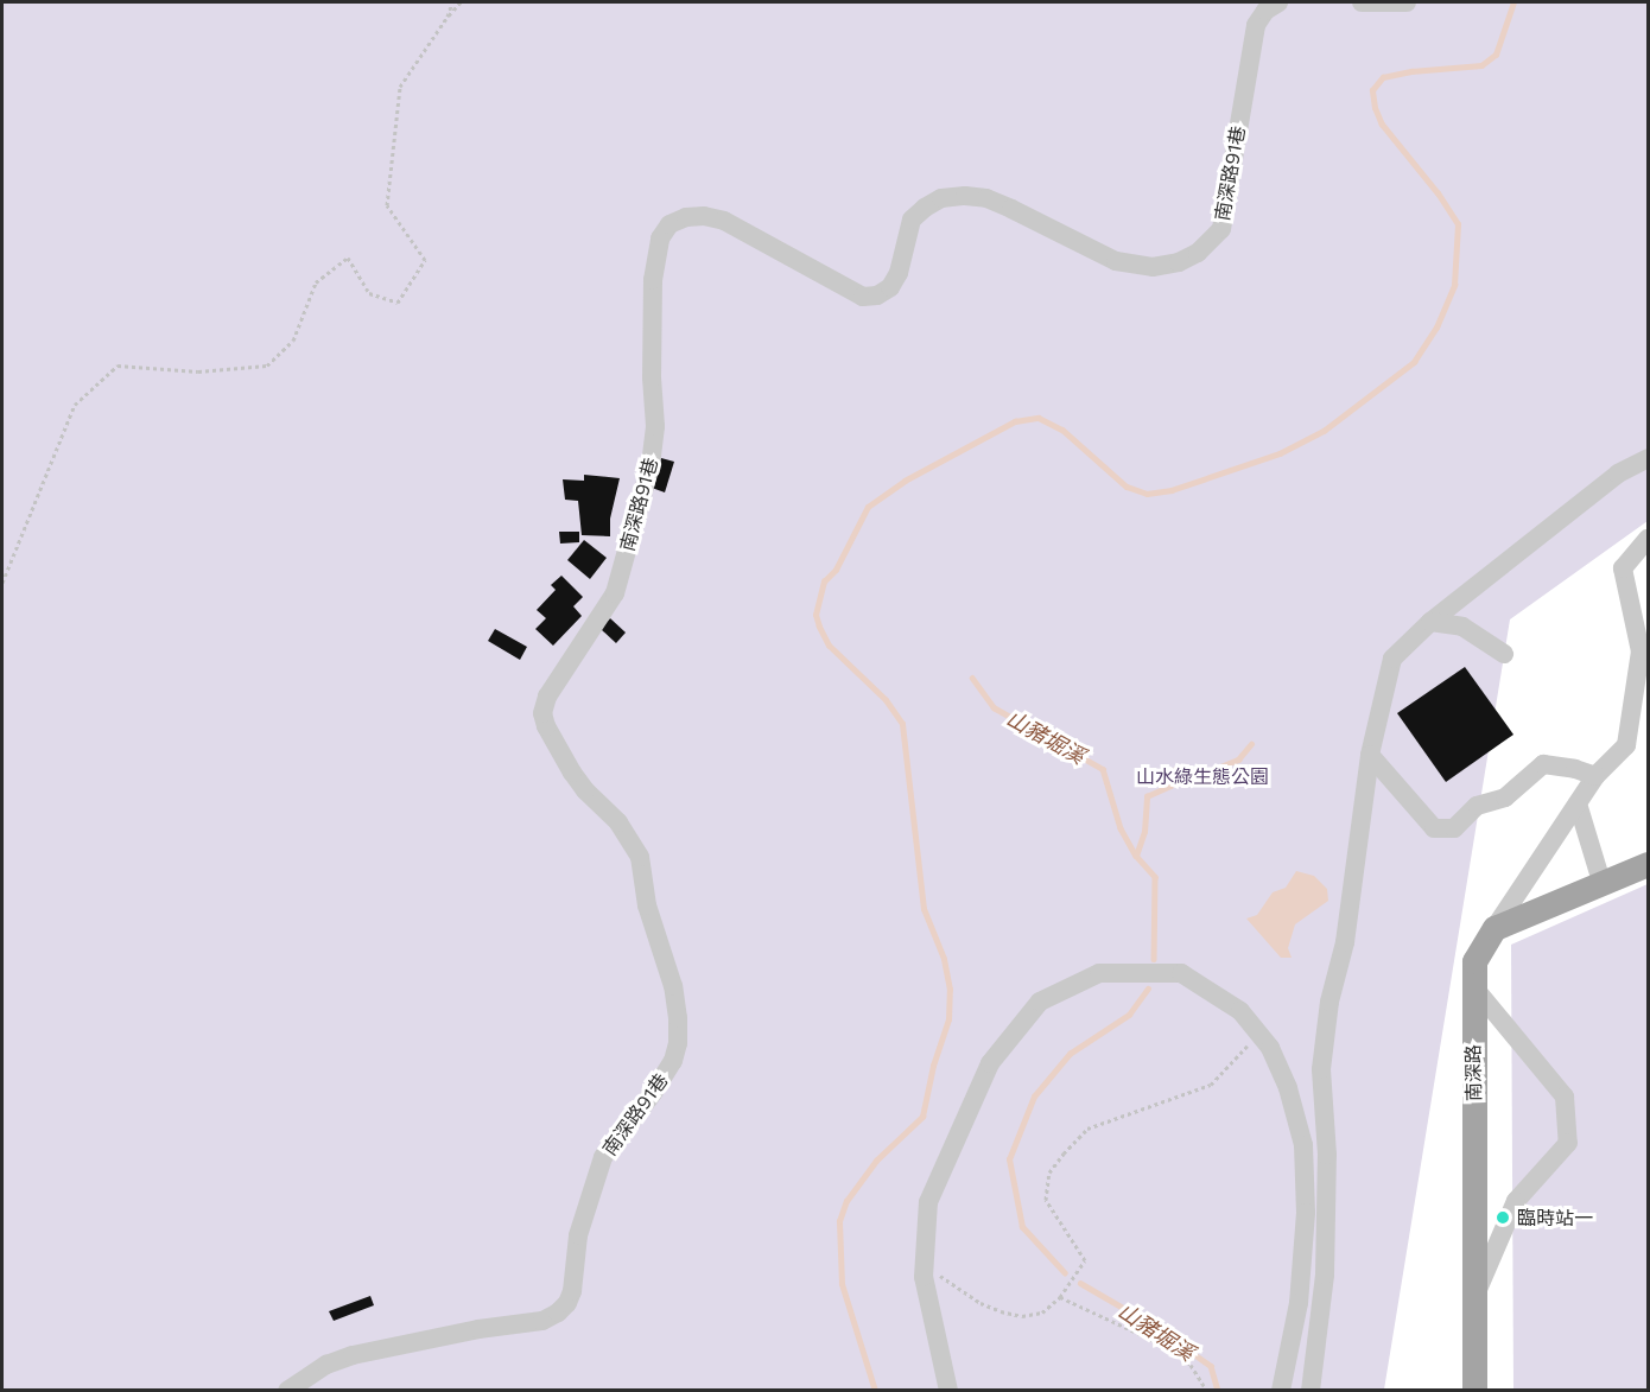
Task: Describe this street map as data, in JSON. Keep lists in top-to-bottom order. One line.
{"streets":{"main road":["南深路"],"street":["南深路91巷"]},"water":["山豬堀溪"],"parks":["山水綠生態公園"],"places":["臨時站一"]}
